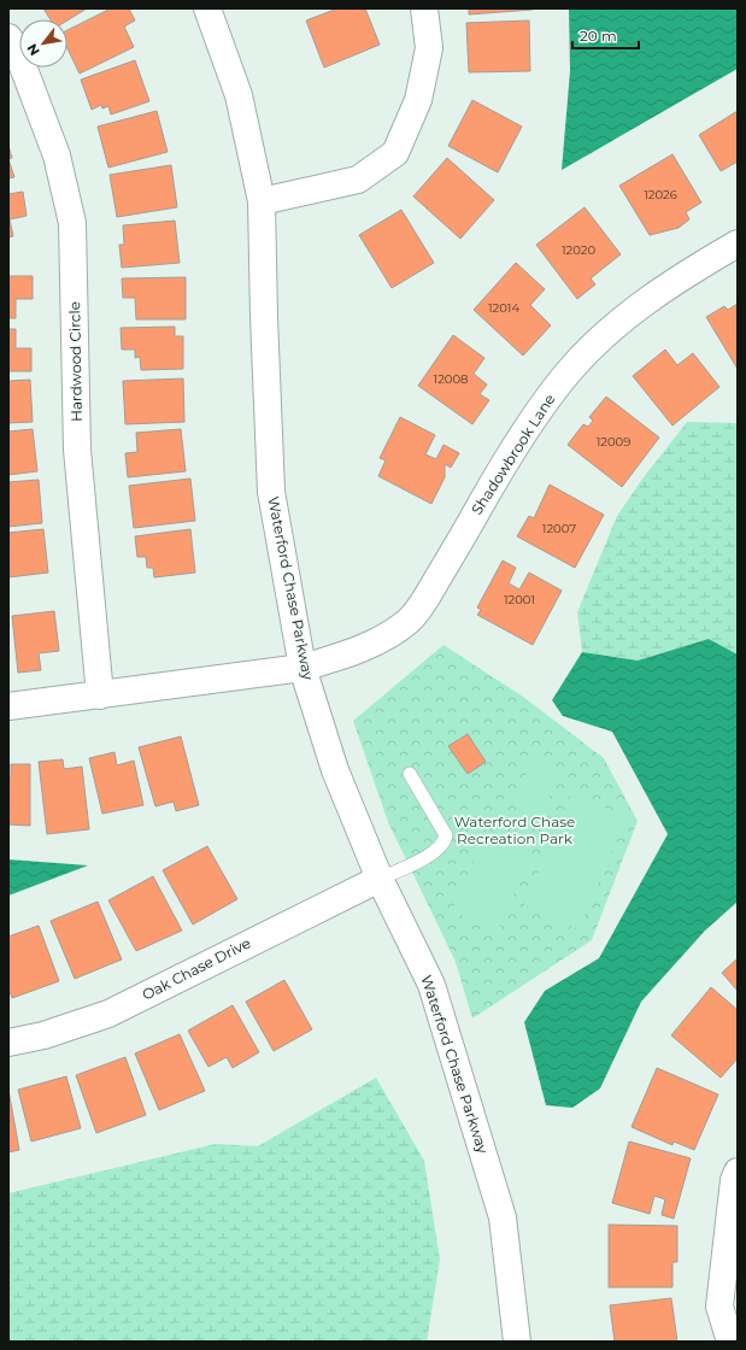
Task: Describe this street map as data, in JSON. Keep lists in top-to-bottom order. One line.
{"streets":{"street":["Hardwood Circle","Shadowbrook Lane","Waterford Chase Parkway","Oak Chase Drive"]},"crossings":[["Shadowbrook Lane","Waterford Chase Parkway"],["Waterford Chase Parkway","Oak Chase Drive"]],"parks":["Waterford Chase Recreation Park"],"house_numbers":["12026","12020","12014","12008","12009","12007","12001"],"scale_bar":"20 m","north":"bottom left"}
